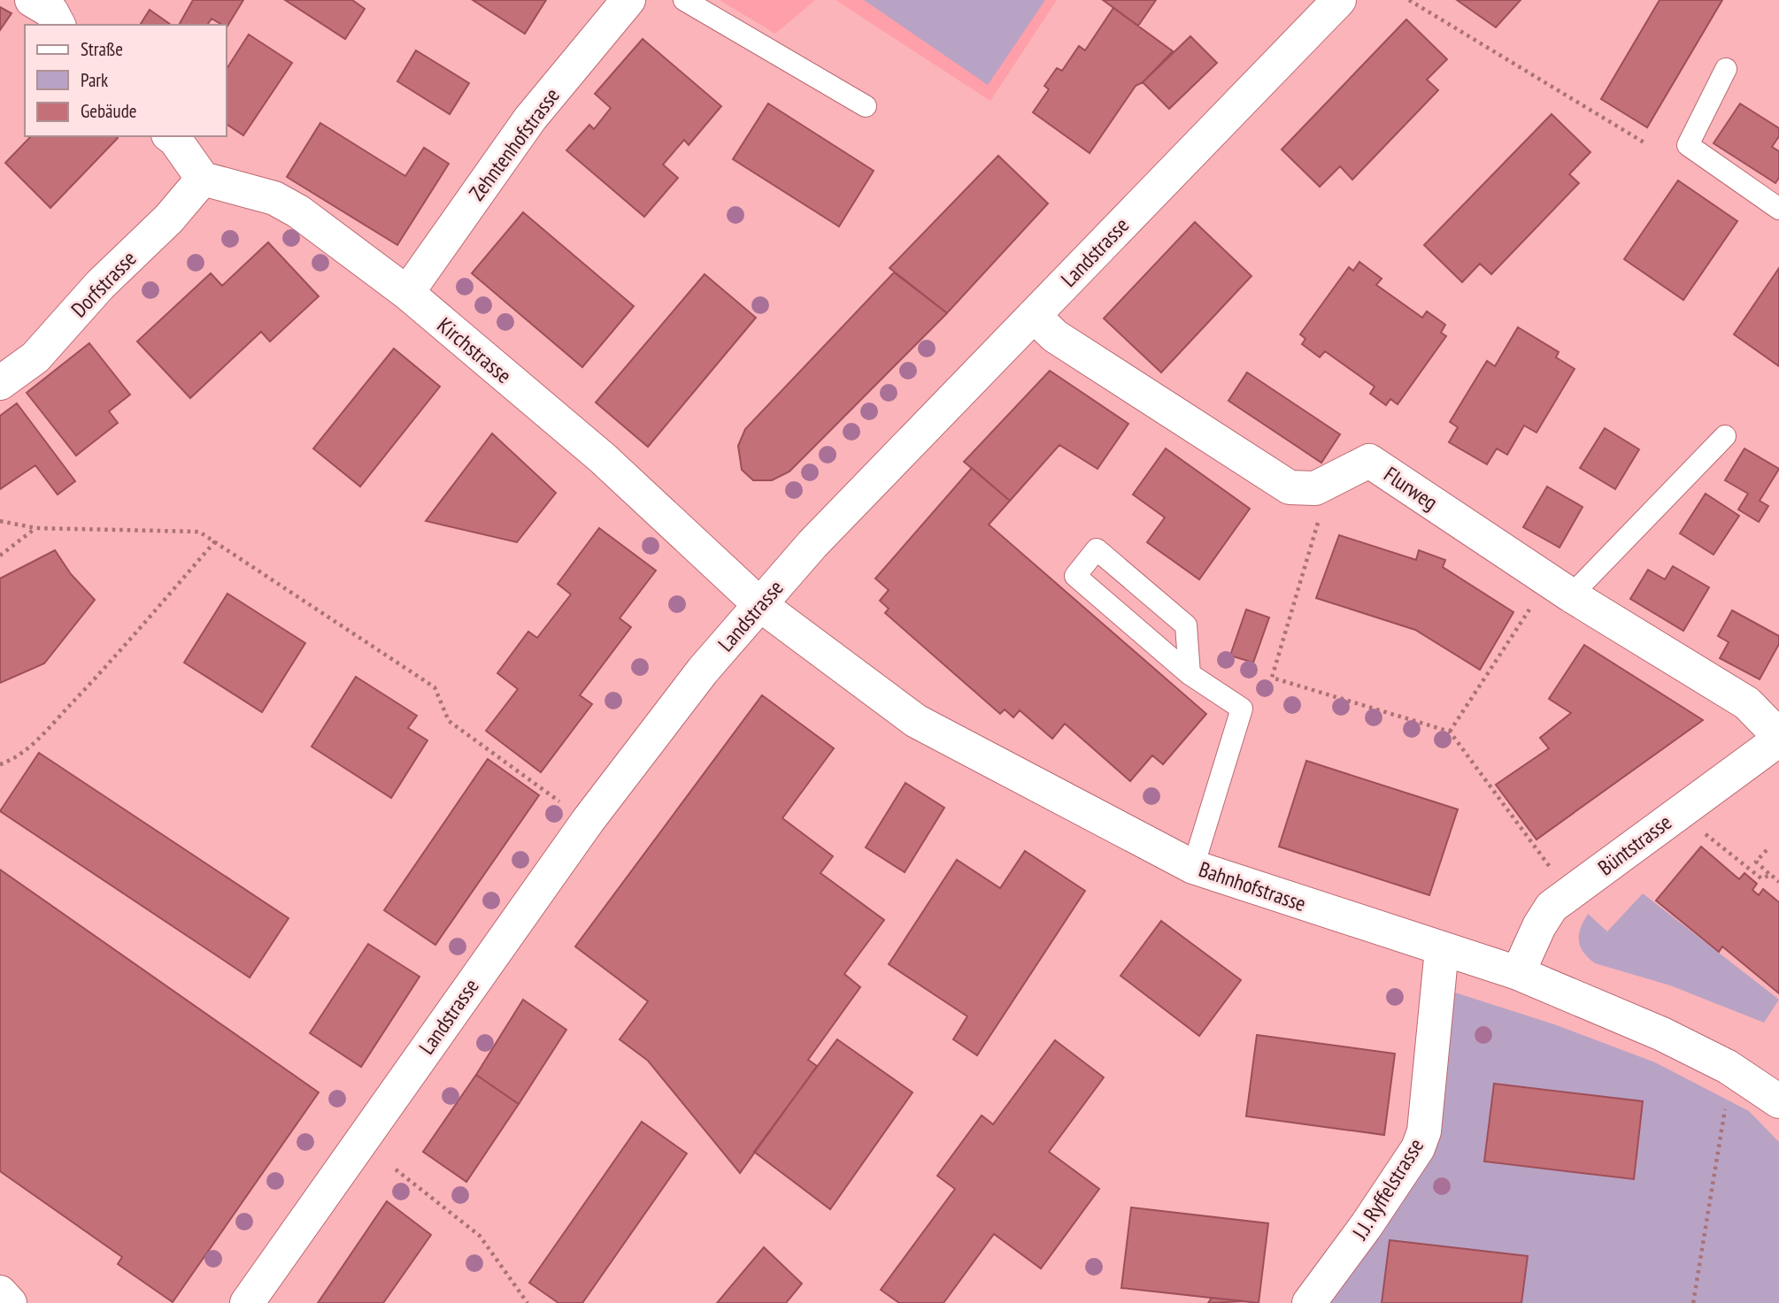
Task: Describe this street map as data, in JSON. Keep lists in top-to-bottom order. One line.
{"streets":{"street":["Zehntenhofstrasse","Landstrasse","Dorfstrasse","Kirchstrasse","Flurweg","Büntstrasse","Bahnhofstrasse","J.J. Ryffelstrasse"]},"crossings":[["Zehntenhofstrasse","Kirchstrasse"],["Landstrasse","Kirchstrasse"],["Landstrasse","Bahnhofstrasse"],["Dorfstrasse","Kirchstrasse"],["Kirchstrasse","Bahnhofstrasse"],["Flurweg","Büntstrasse"],["Büntstrasse","Bahnhofstrasse"],["Bahnhofstrasse","J.J. Ryffelstrasse"]],"legend":["Straße","Park","Gebäude"]}
